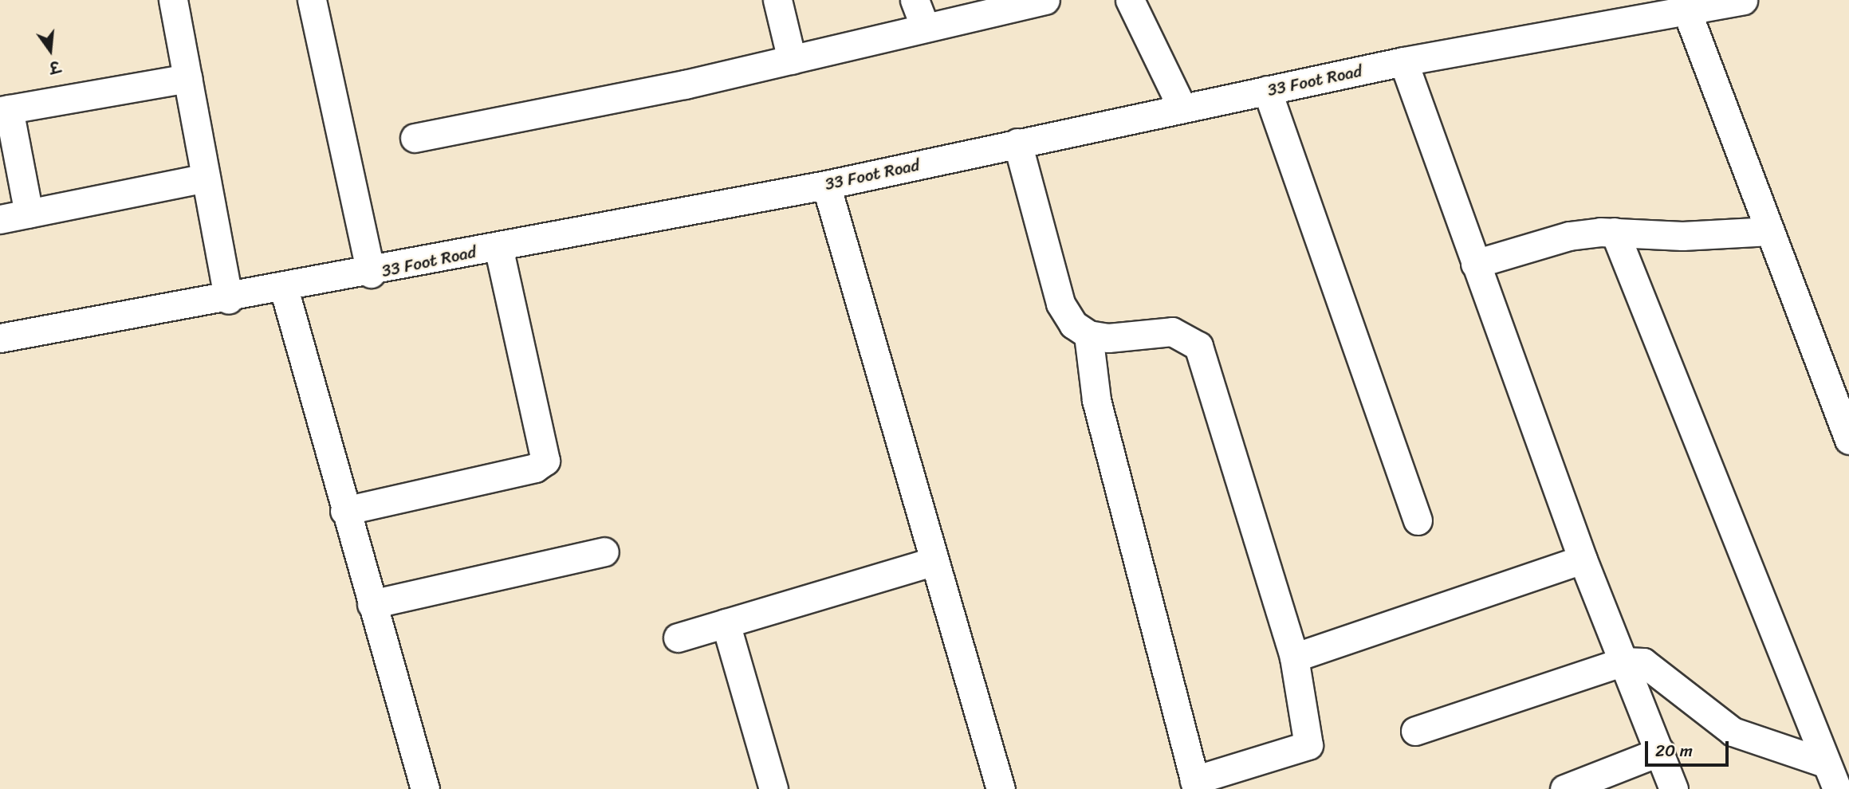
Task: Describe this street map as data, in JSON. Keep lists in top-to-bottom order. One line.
{"streets":{"street":["33 Foot Road"]},"scale_bar":"20 m","north":"bottom"}
